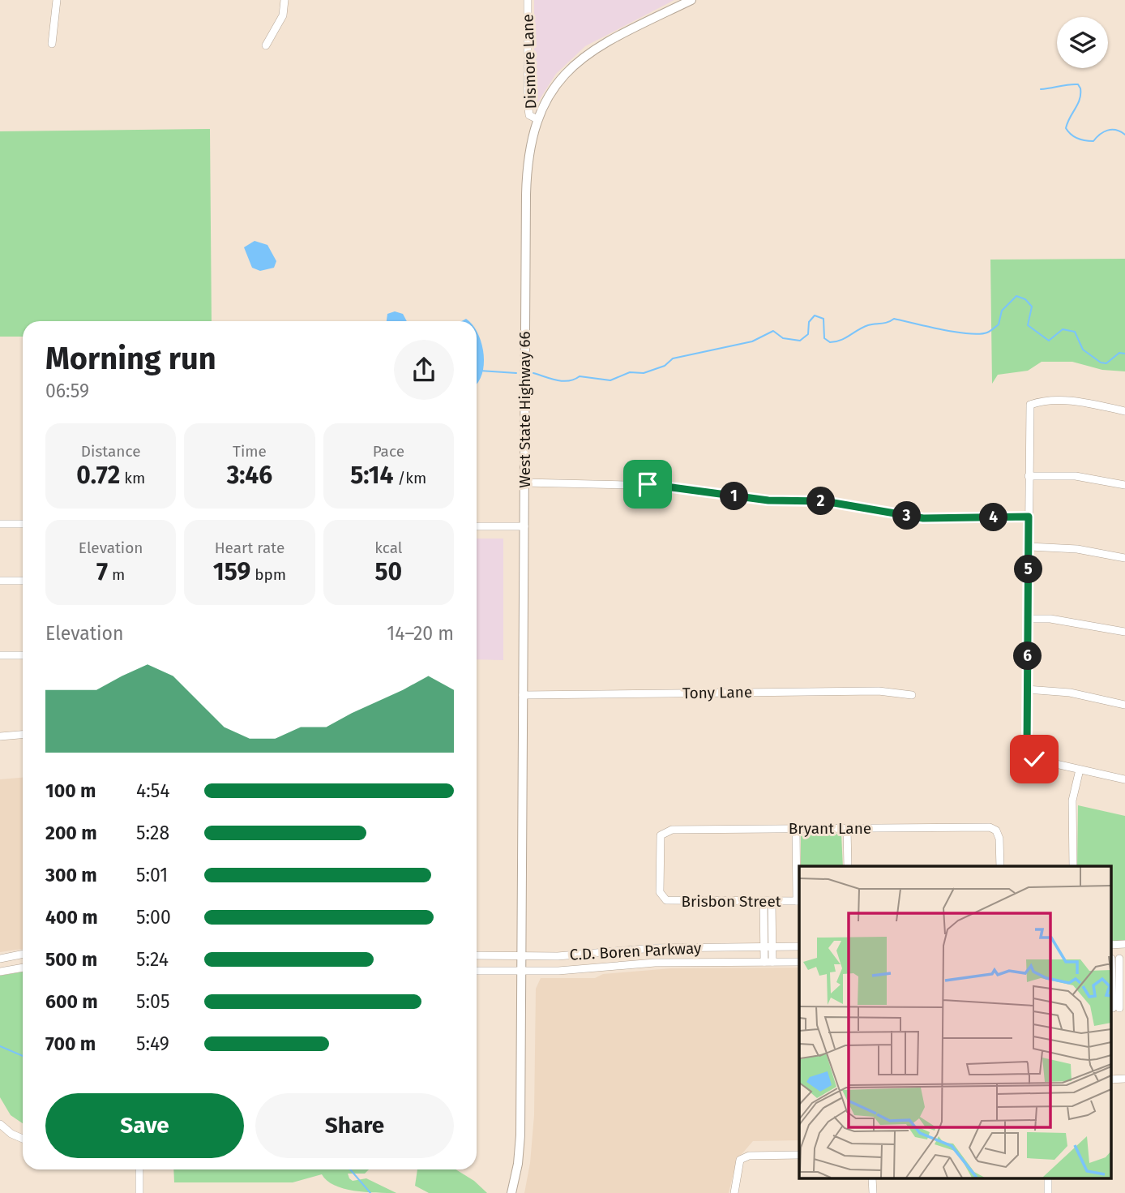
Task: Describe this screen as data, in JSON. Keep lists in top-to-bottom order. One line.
{"streets":{"main road":["West State Highway 66"],"street":["Dismore Lane","Tony Lane","Bryant Lane","Brisbon Street","C.D. Boren Parkway"]},"crossings":[["Dismore Lane","West State Highway 66"],["West State Highway 66","Tony Lane"],["West State Highway 66","C.D. Boren Parkway"],["Bryant Lane","Brisbon Street"]],"page":{"heading":["Morning run","06:59"],"stats":[["Distance","0.72 km"],["Time","3:46"],["Pace","5:14 /km"],["Elevation","7 m"],["Heart rate","159 bpm"],["kcal","50"]],"pins":["1","2","3","4","5","6"],"chart":["Elevation","14–20 m"],"list":[{"name":"100 m","note":"4:54"},{"name":"200 m","note":"5:28"},{"name":"300 m","note":"5:01"},{"name":"400 m","note":"5:00"},{"name":"500 m","note":"5:24"},{"name":"600 m","note":"5:05"},{"name":"700 m","note":"5:49"}],"buttons":["Save","Share"]}}
